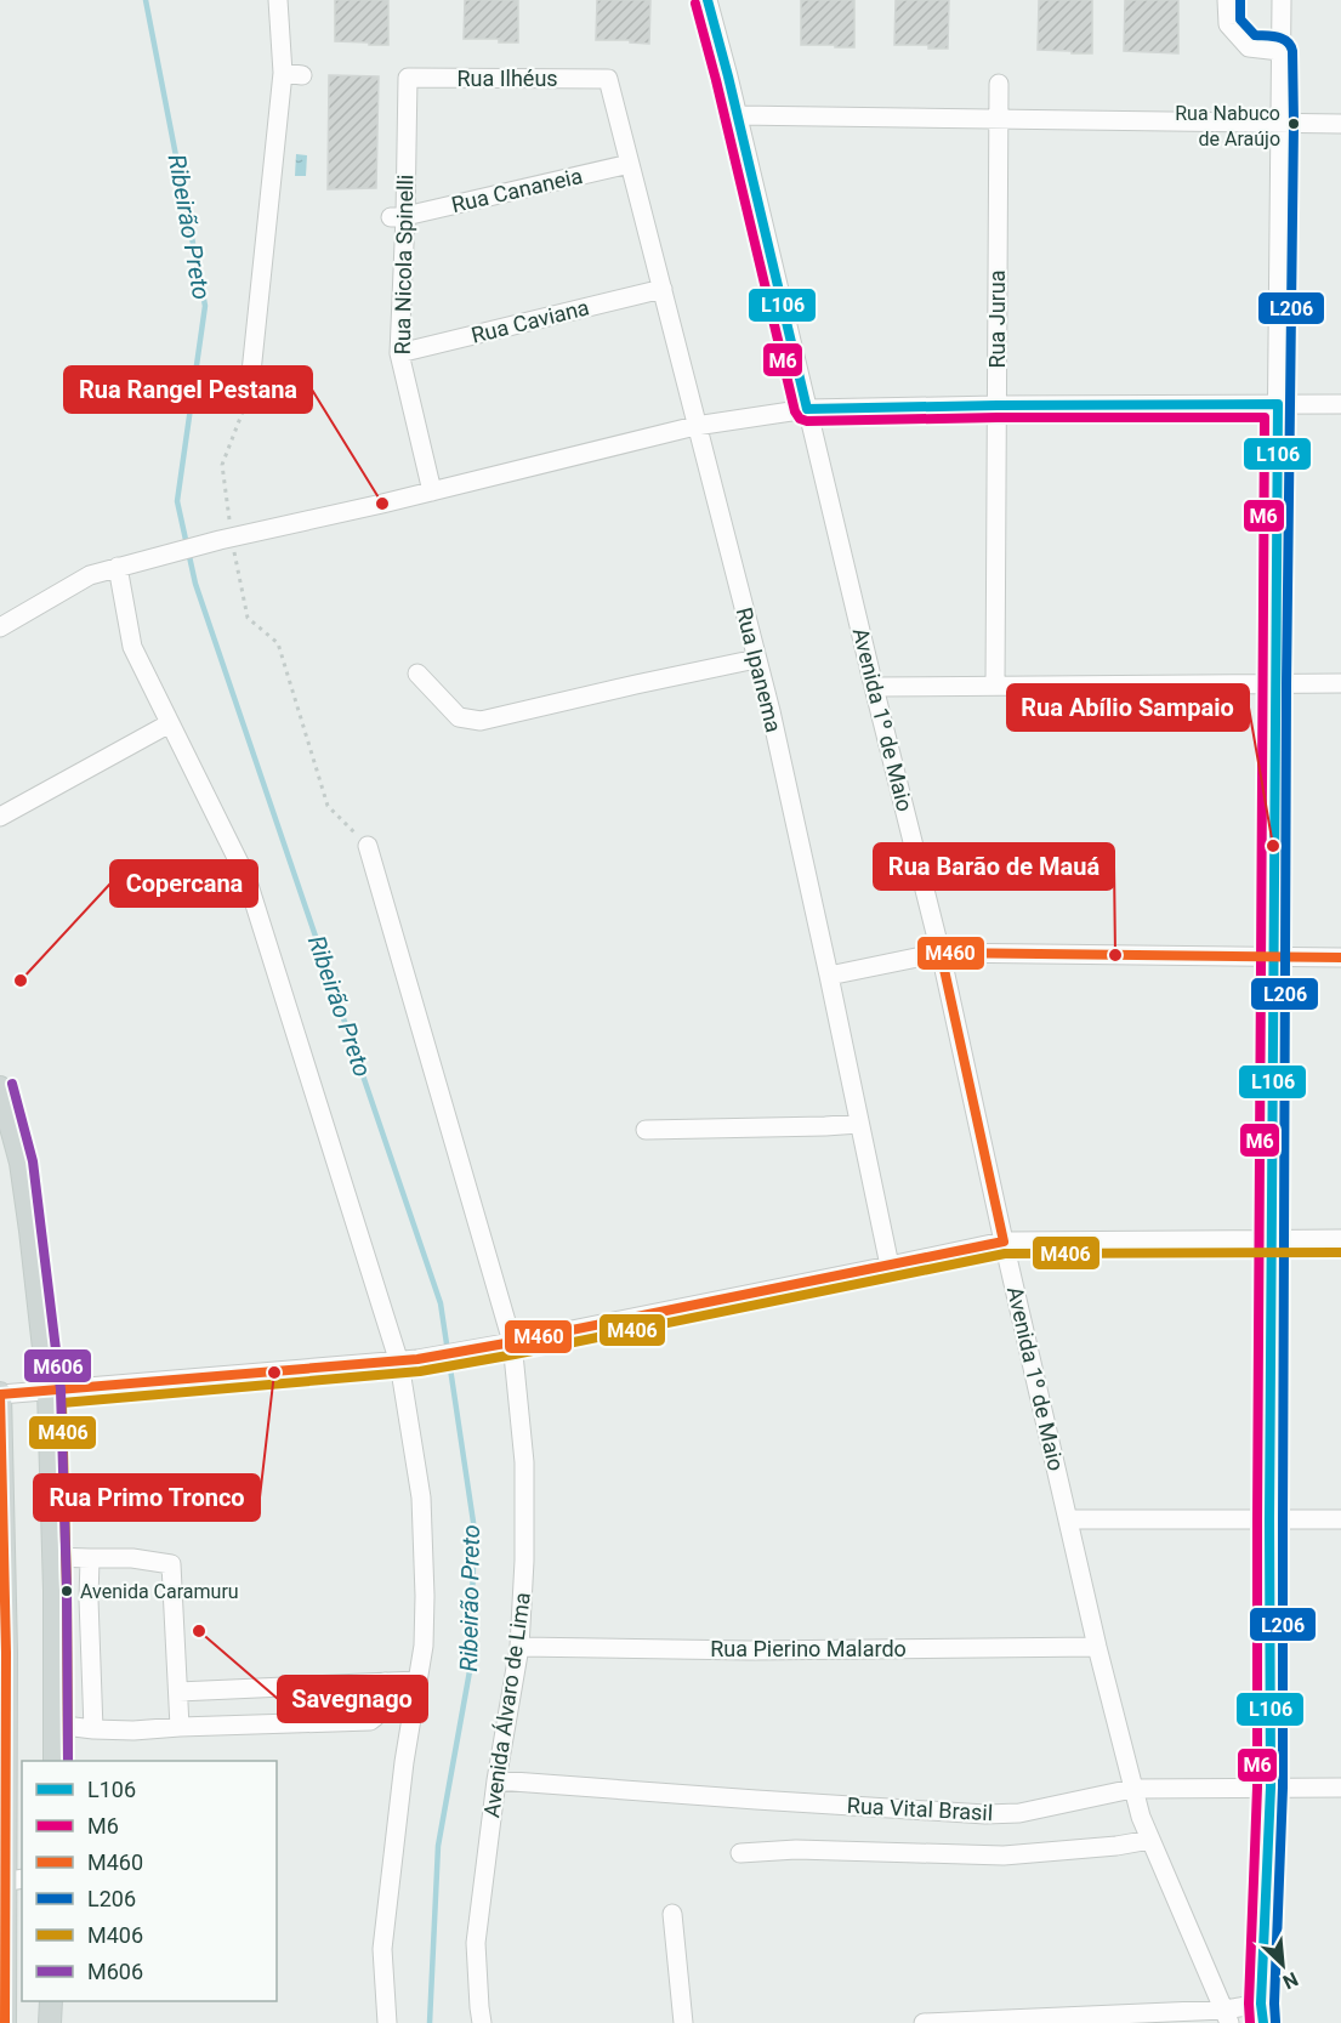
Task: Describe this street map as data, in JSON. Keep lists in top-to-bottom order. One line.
{"streets":{"street":["Rua Ilhéus","Rua Cananeia","Rua Nicola Spinelli","Rua Jurua","Rua Caviana","Rua Ipanema","Avenida 1º de Maio","Rua Pierino Malardo","Avenida Álvaro de Lima","Rua Vital Brasil"]},"crossings":[["Rua Ilhéus","Rua Nicola Spinelli"],["Rua Ilhéus","Rua Ipanema"],["Rua Cananeia","Rua Nicola Spinelli"],["Rua Cananeia","Rua Ipanema"],["Rua Nicola Spinelli","Rua Caviana"],["Rua Caviana","Rua Ipanema"],["Avenida 1º de Maio","Rua Pierino Malardo"],["Avenida 1º de Maio","Rua Vital Brasil"],["Rua Pierino Malardo","Avenida Álvaro de Lima"],["Avenida Álvaro de Lima","Rua Vital Brasil"]],"water":["Ribeirão Preto"],"places":["Rua Nabuco de Araújo","Rua Rangel Pestana","Rua Abílio Sampaio","Rua Barão de Mauá","Copercana","Rua Primo Tronco","Avenida Caramuru","Savegnago"],"lines":["transit line L106","transit line L206","transit line M6","transit line M460","transit line M606","transit line M406"],"legend":["L106","M6","M460","L206","M406","M606"],"north":"bottom right"}
